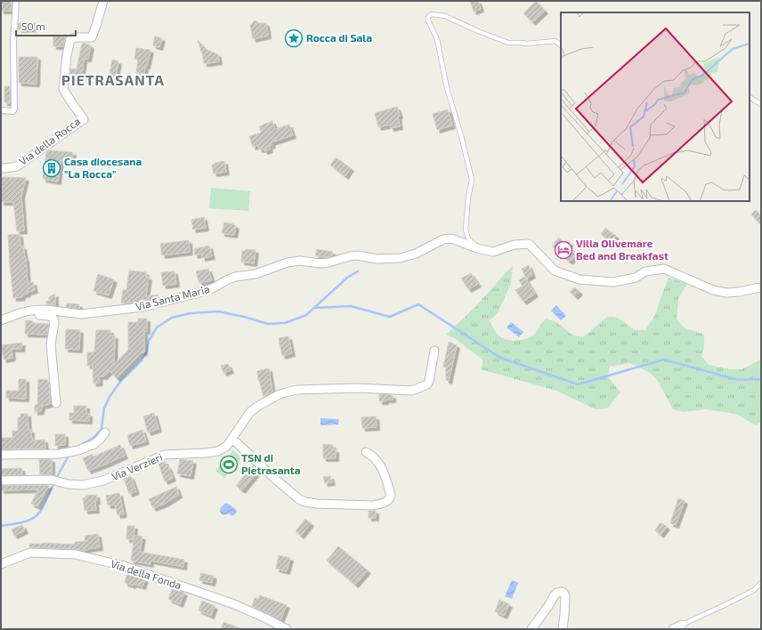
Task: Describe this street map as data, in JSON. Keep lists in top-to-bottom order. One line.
{"streets":{"street":["Via della Rocca","Via Santa Maria","Via Verzieri","Via della Fonda"]},"districts":["PIETRASANTA"],"places":{"place":["Rocca di Sala"],"building":["Casa diocesana \"La Rocca\""],"hotel":["Villa Olivemare Bed and Breakfast"],"sports":["TSN di Pietrasanta"]},"scale_bar":"50 m"}
